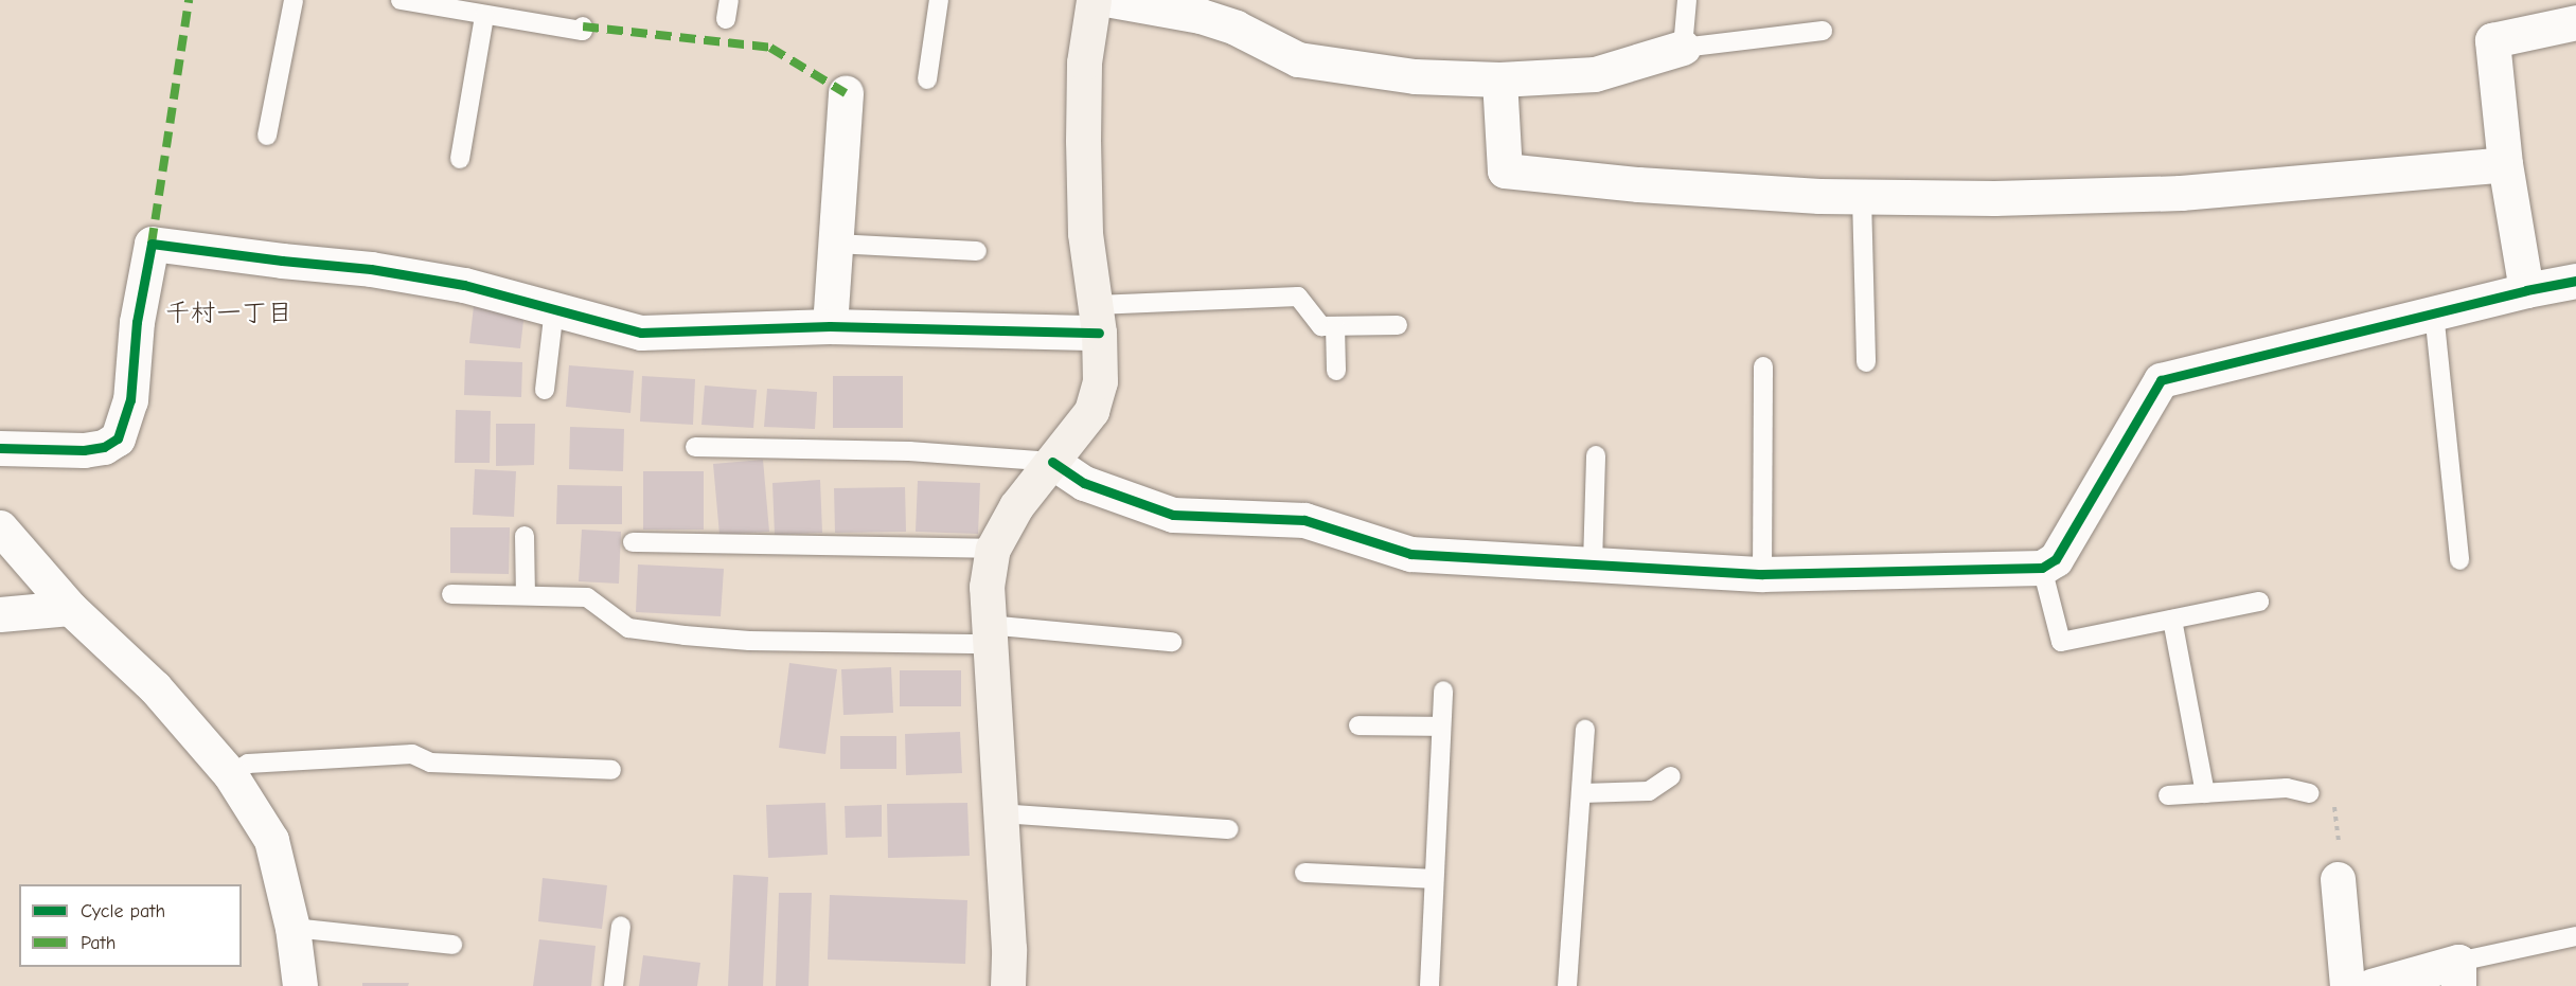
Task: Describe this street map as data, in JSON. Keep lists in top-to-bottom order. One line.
{"districts":["千村一丁目"],"legend":["Cycle path","Path"]}
